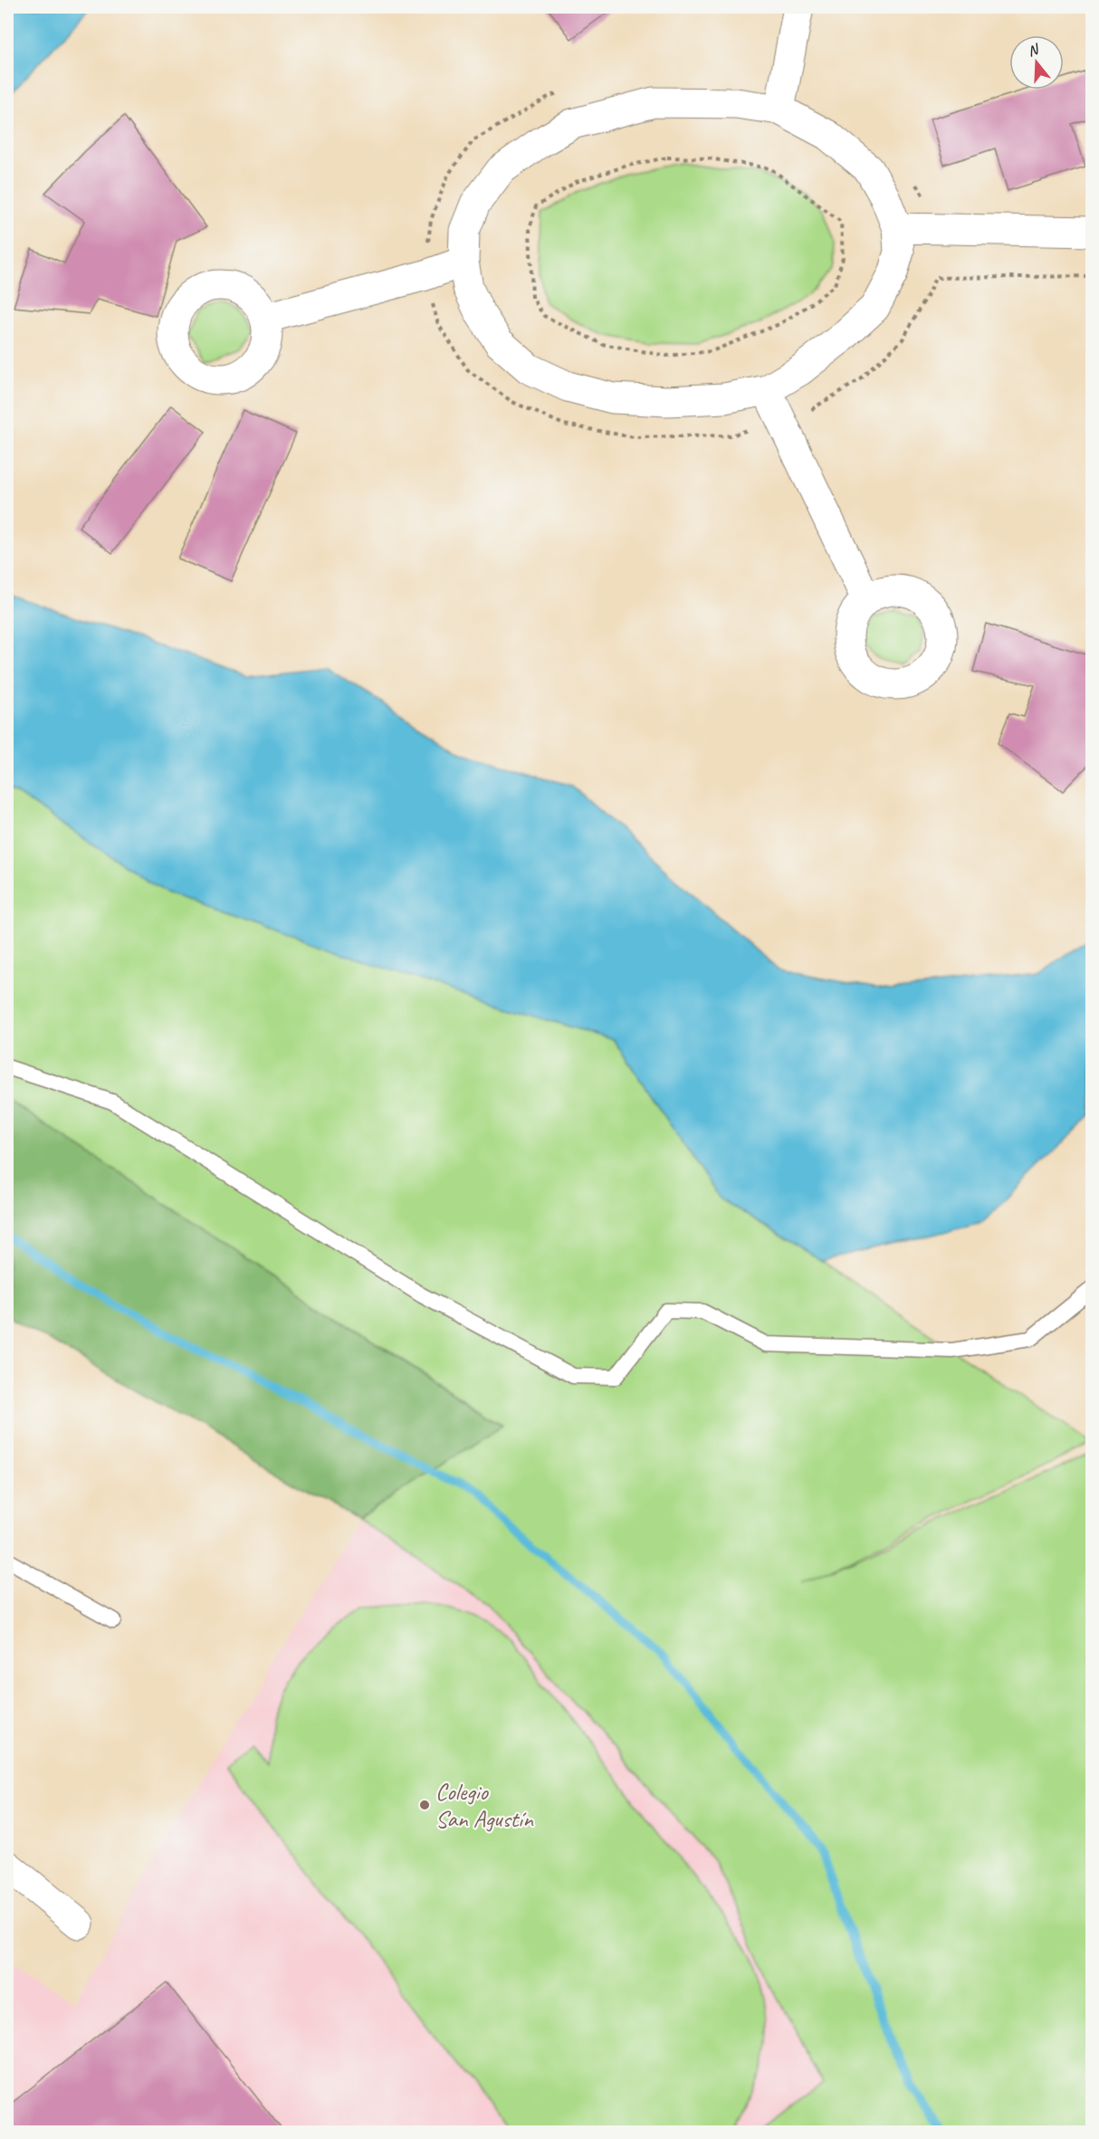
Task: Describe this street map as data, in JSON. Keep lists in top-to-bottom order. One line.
{"places":["Colegio San Agustín"],"north":"top"}
